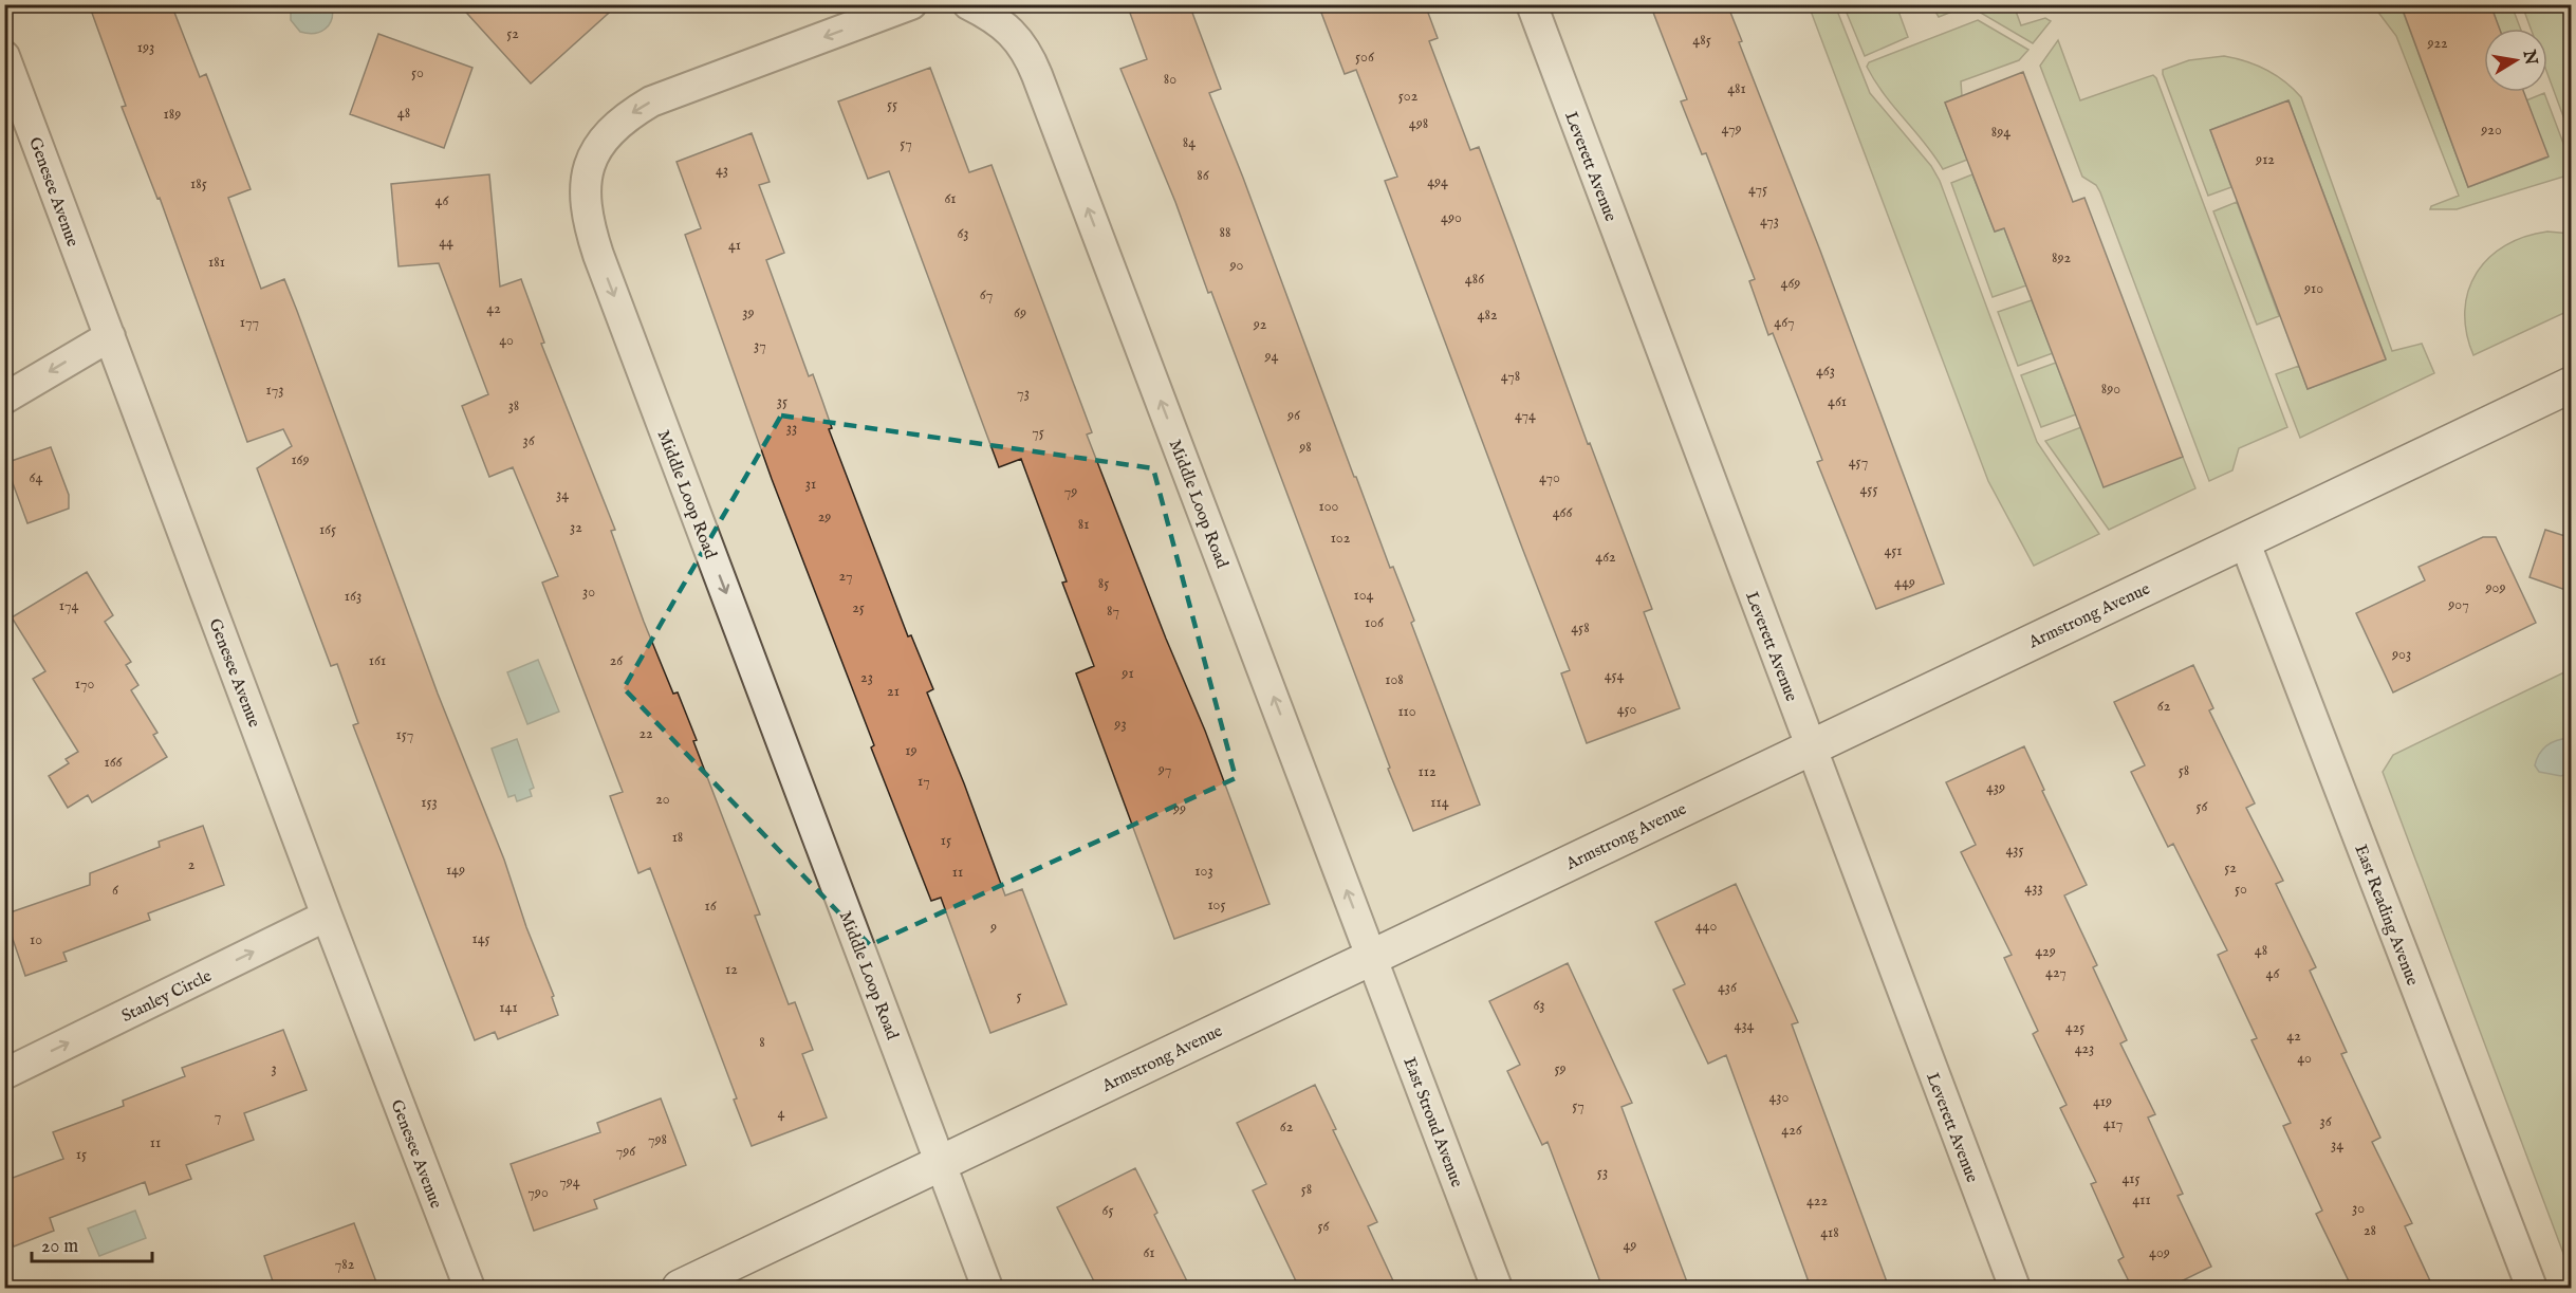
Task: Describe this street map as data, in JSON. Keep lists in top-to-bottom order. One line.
{"streets":{"street":["Leverett Avenue","Genesee Avenue","Middle Loop Road","Armstrong Avenue","East Reading Avenue","Stanley Circle","East Stroud Avenue"]},"crossings":[["Leverett Avenue","Armstrong Avenue"],["Genesee Avenue","Stanley Circle"],["Middle Loop Road","Armstrong Avenue"],["Middle Loop Road","East Stroud Avenue"],["Armstrong Avenue","East Reading Avenue"],["Armstrong Avenue","East Stroud Avenue"]],"one_way":["Stanley Circle"],"house_numbers":["52","485","922","193","506","50","80","481","502","55","48","189","498","479","920","894","84","57","912","43","86","494","185","475","61","46","490","473","88","63","44","41","892","181","90","486","469","910","67","42","39","69","482","177","467","92","40","37","94","463","478","890","173","73","35","461","38","96","474","33","75","36","98","169","457","64","470","31","455","79","34","100","466","29","81","32","165","102","451","462","27","449","85","909","30","104","163","907","174","25","87","106","458","903","161","26","91","454","23","108","170","21","62","450","110","93","22","157","19","166","97","58","112","17","439","20","153","114","56","99","18","15","435","2","52","149","103","11","433","50","6","105","16","440","9","145","10","48","429","12","427","46","436","5","63","141","434","425","42","8","423","40","3","59","430","419","57","4","7","36","417","62","426","798","11","34","796","15","53","415","794","58","790","411","422","30","65","56","28","418","49","61","409","782"],"scale_bar":"20 m","north":"right"}
